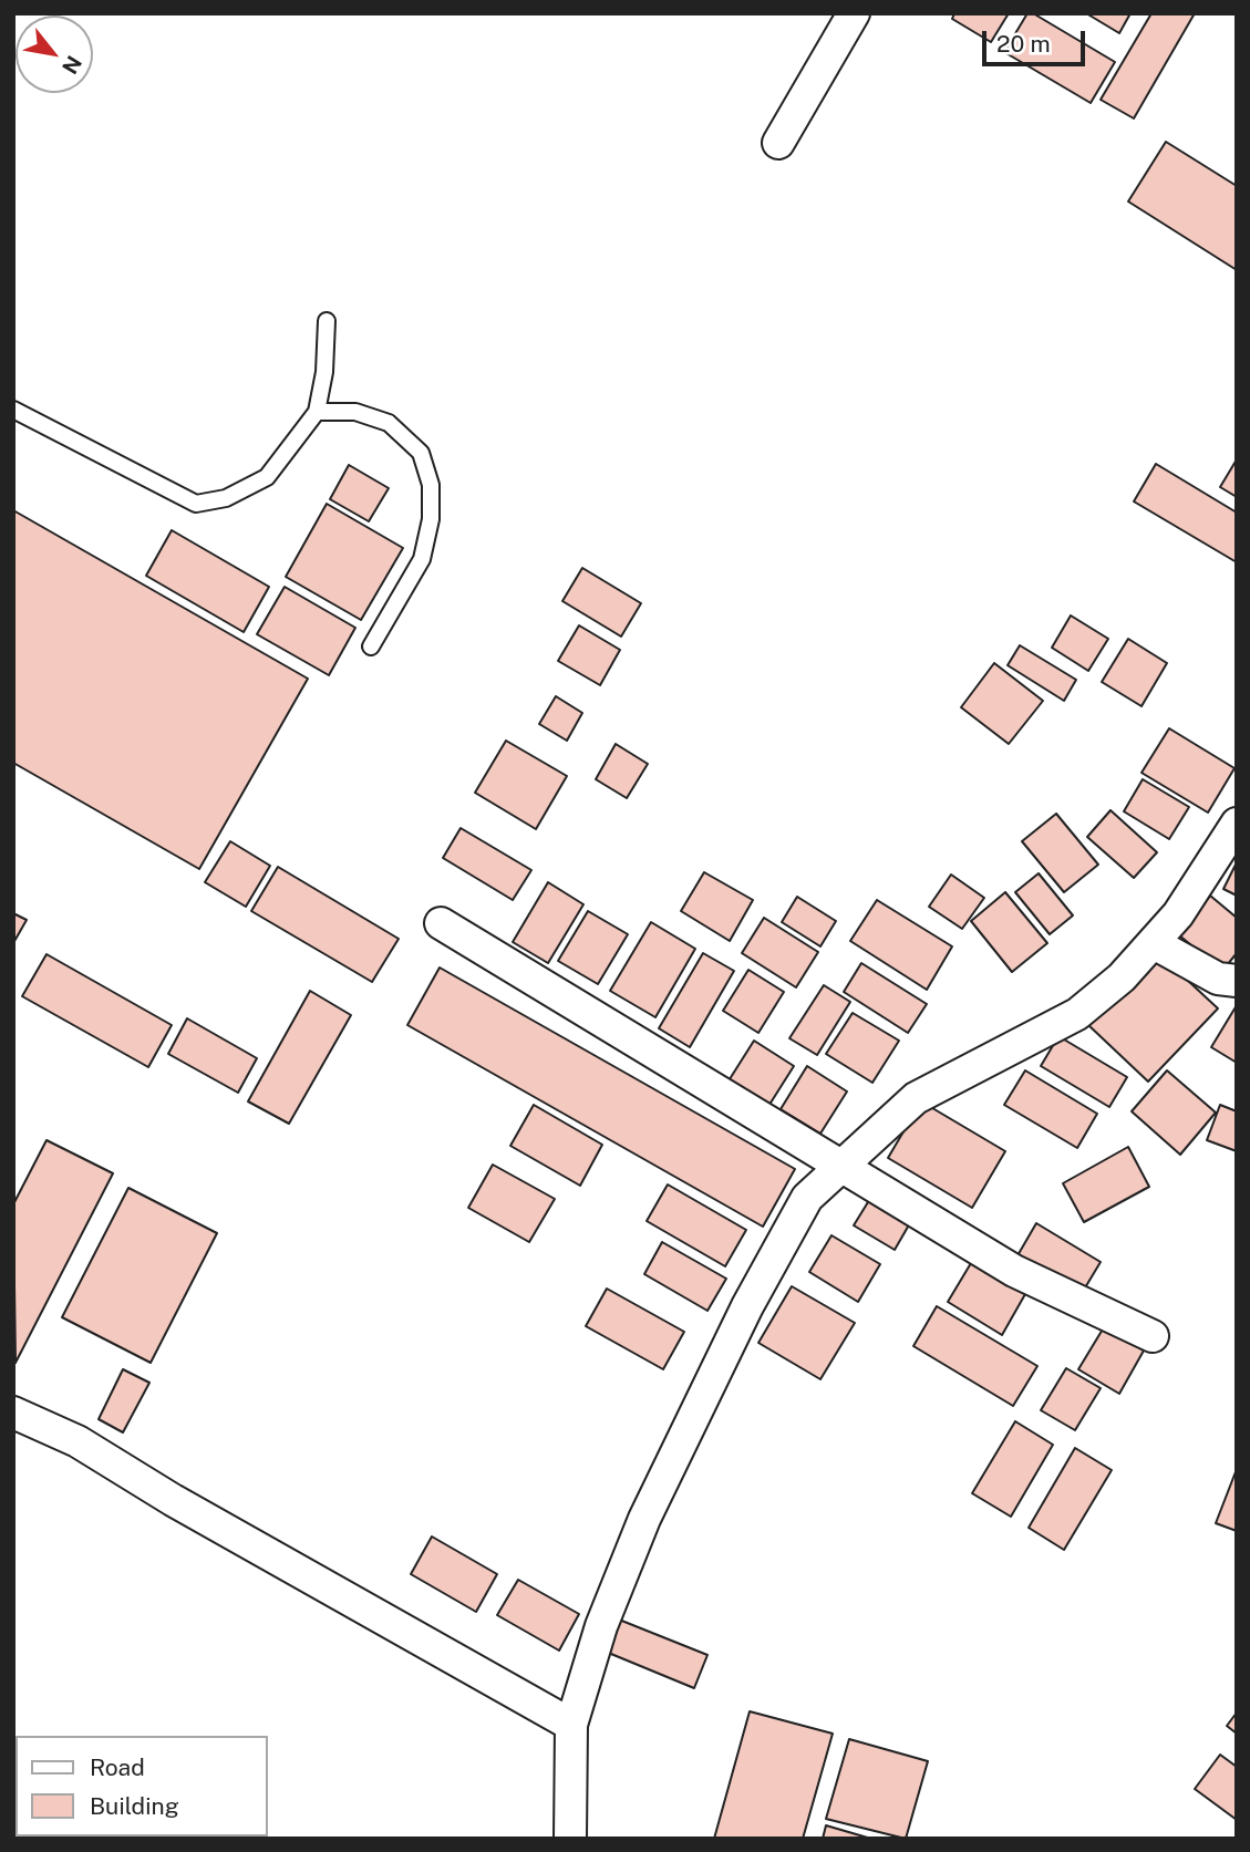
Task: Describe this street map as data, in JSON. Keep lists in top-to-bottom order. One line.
{"legend":["Road","Building"],"scale_bar":"20 m","north":"bottom right"}
